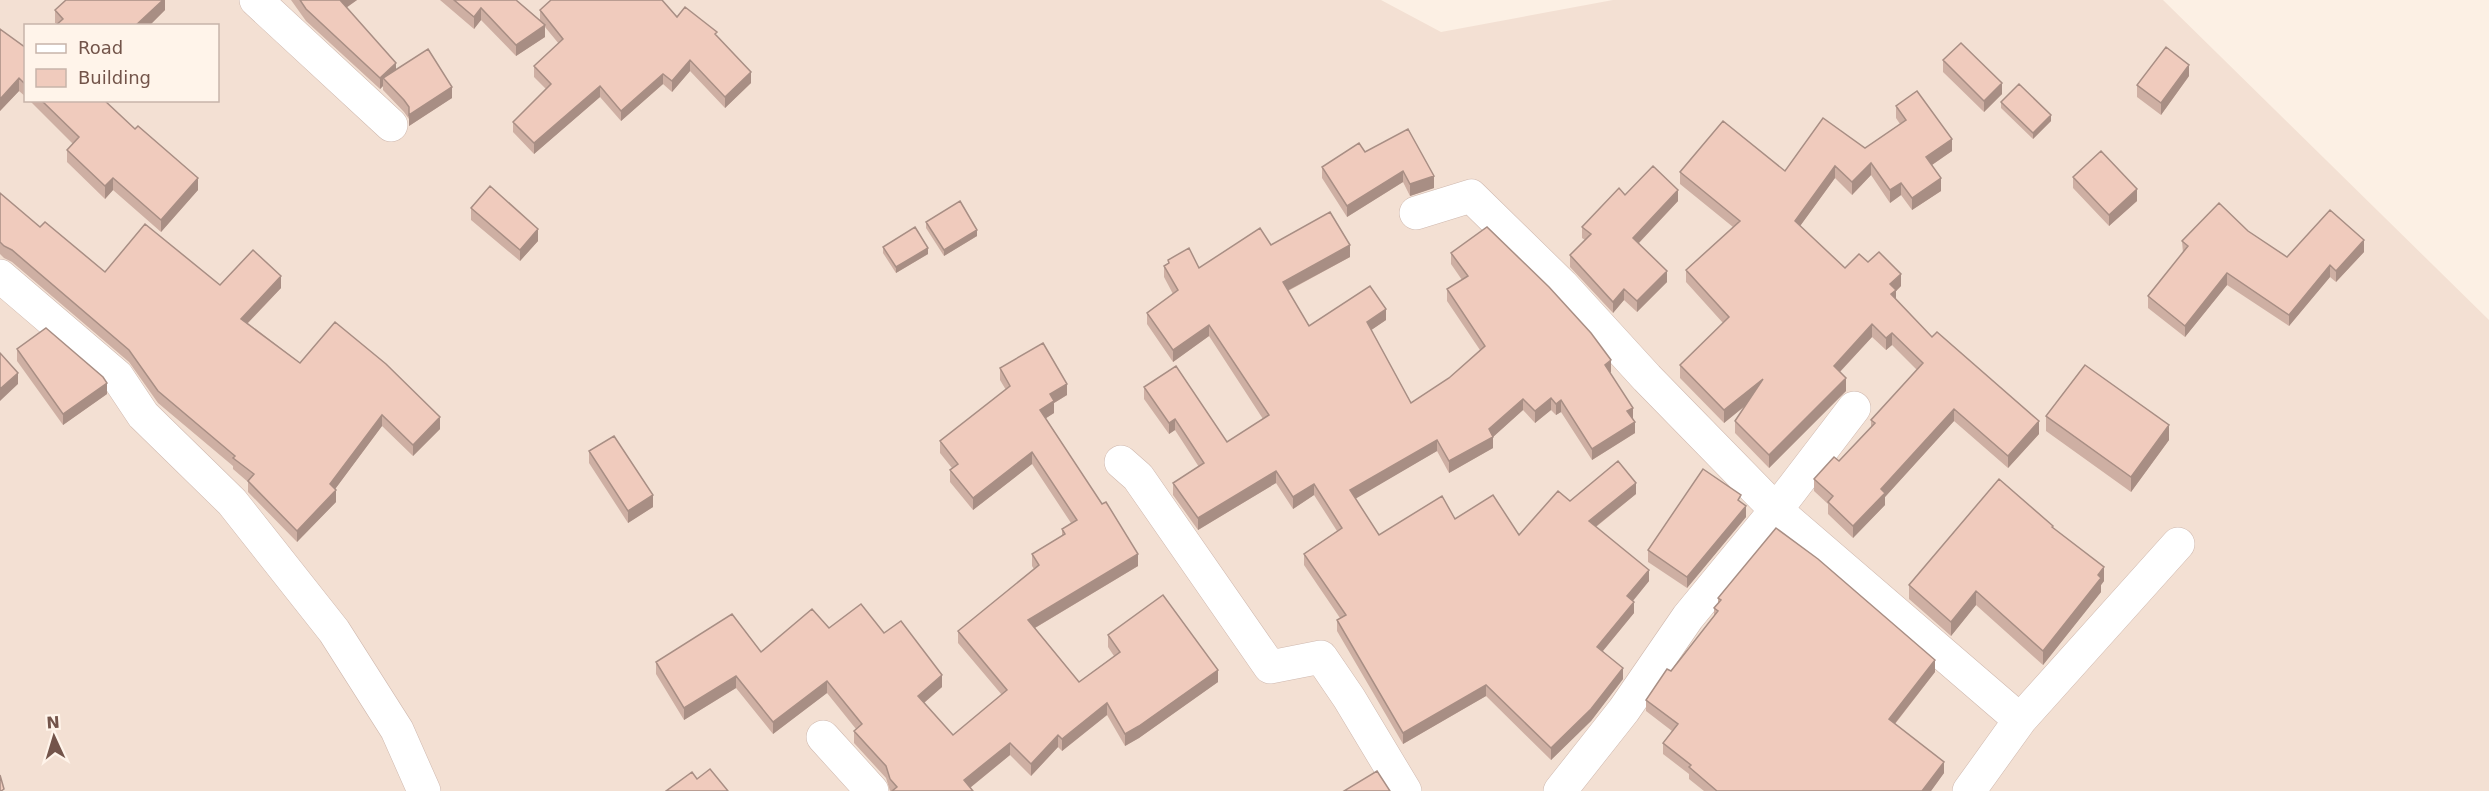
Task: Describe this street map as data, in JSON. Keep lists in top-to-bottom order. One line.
{"legend":["Road","Building"],"north":"top"}
